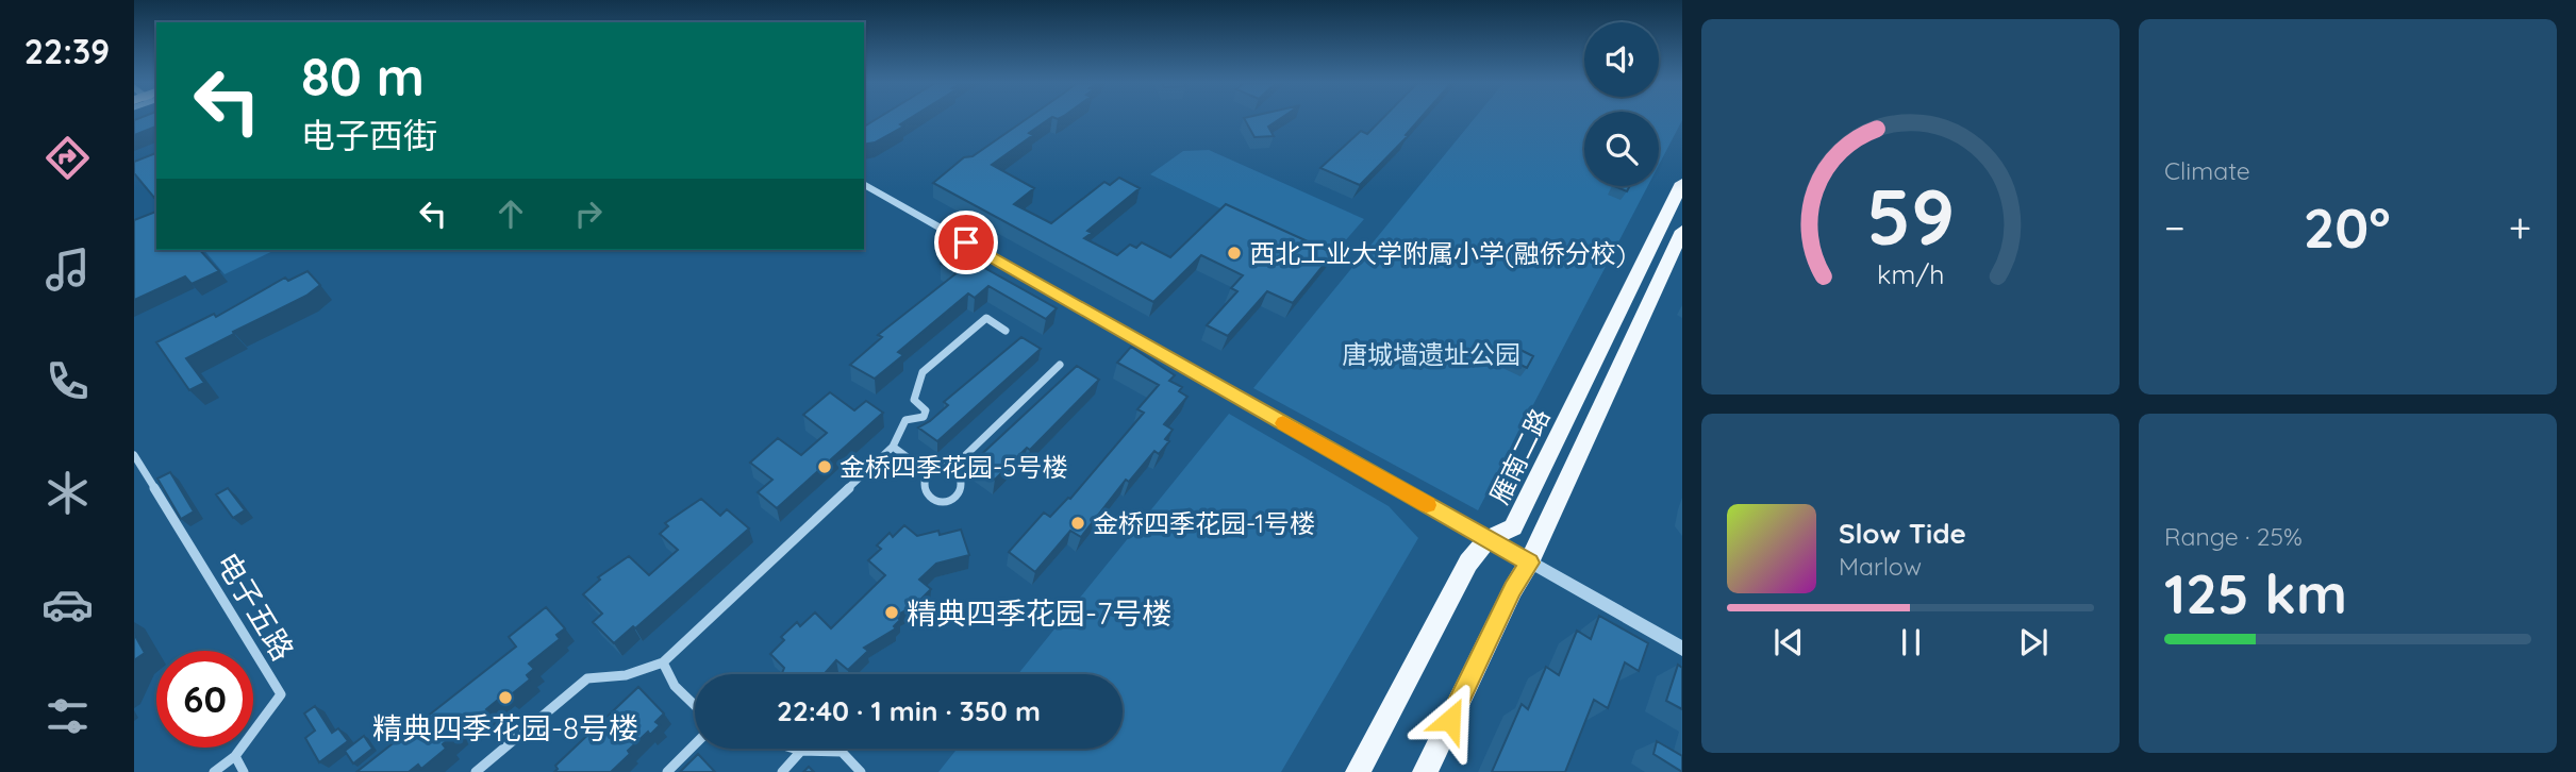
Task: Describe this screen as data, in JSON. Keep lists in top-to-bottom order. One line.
{"streets":{"main road":["雁南二路"],"street":["电子五路"]},"parks":["唐城墙遗址公园"],"places":["西北工业大学附属小学(融侨分校)","金桥四季花园-5号楼","金桥四季花园-1号楼","精典四季花园-7号楼","精典四季花园-8号楼"],"page":{"tabs":"22:39","tile":["Climate",["Range · 25%","125 km"]],"turn":["80 m","电子西街"],"heat":["−","20°","+"],"song":["Slow Tide","Marlow"],"limit":"60","trip":"22:40 · 1 min · 350 m","gauge":["59","km/h"]}}
